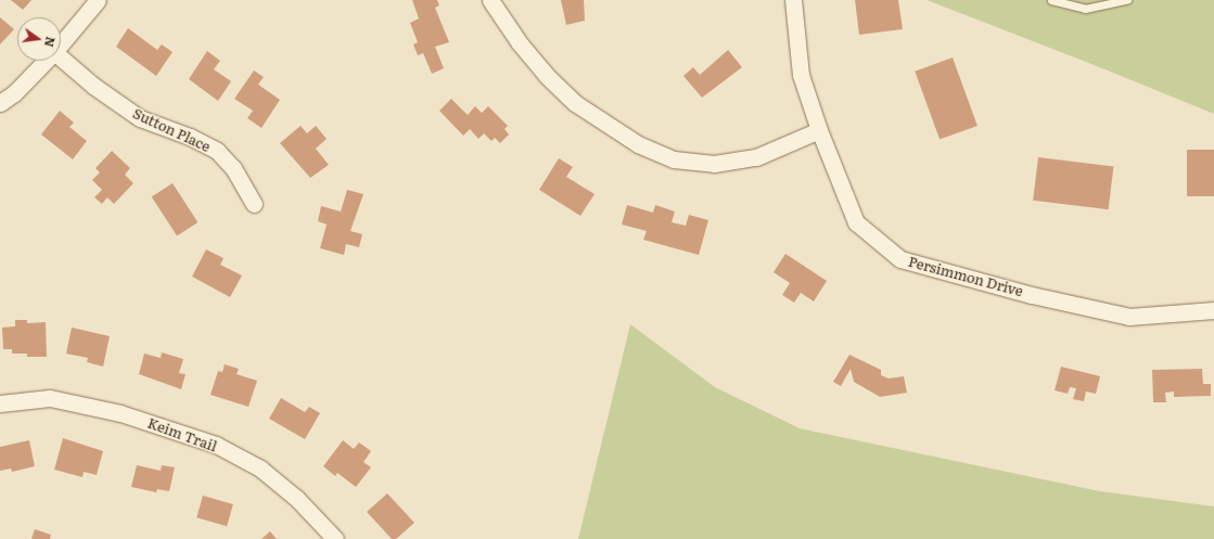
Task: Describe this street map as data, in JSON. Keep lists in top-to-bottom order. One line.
{"streets":{"street":["Sutton Place","Persimmon Drive","Keim Trail"]},"north":"right"}
